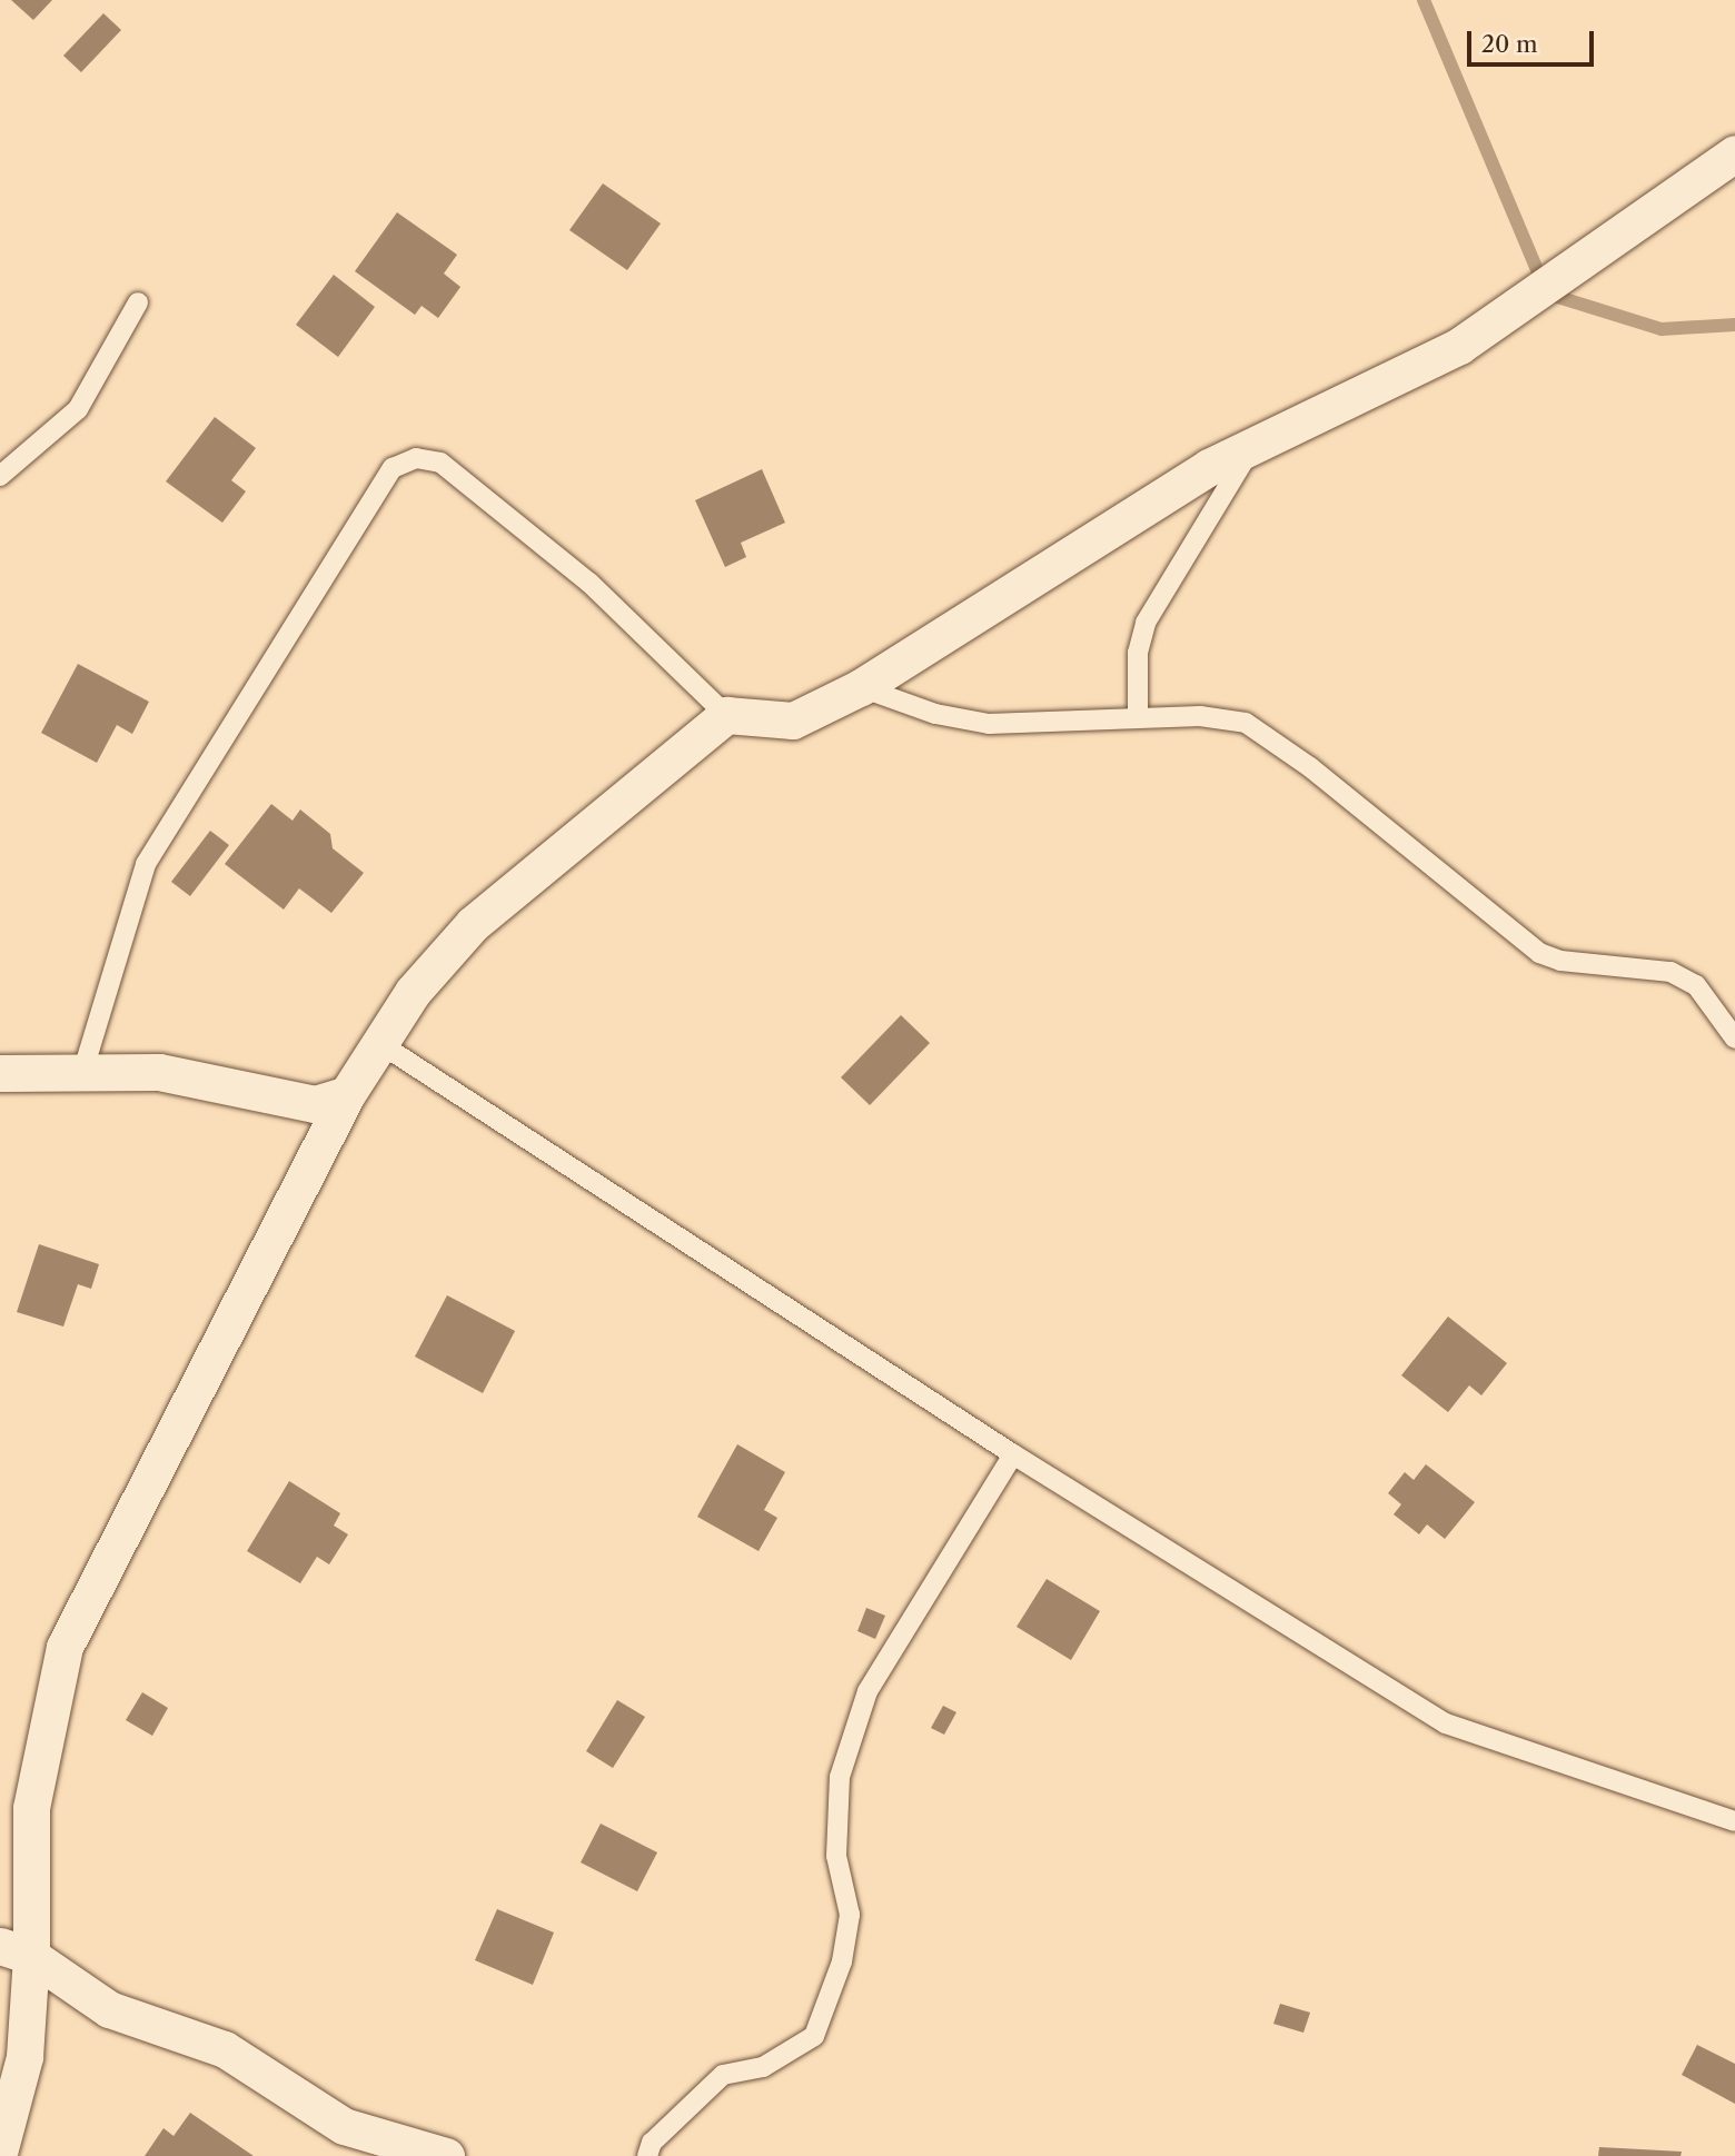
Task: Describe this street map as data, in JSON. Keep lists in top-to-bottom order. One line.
{"scale_bar":"20 m"}
